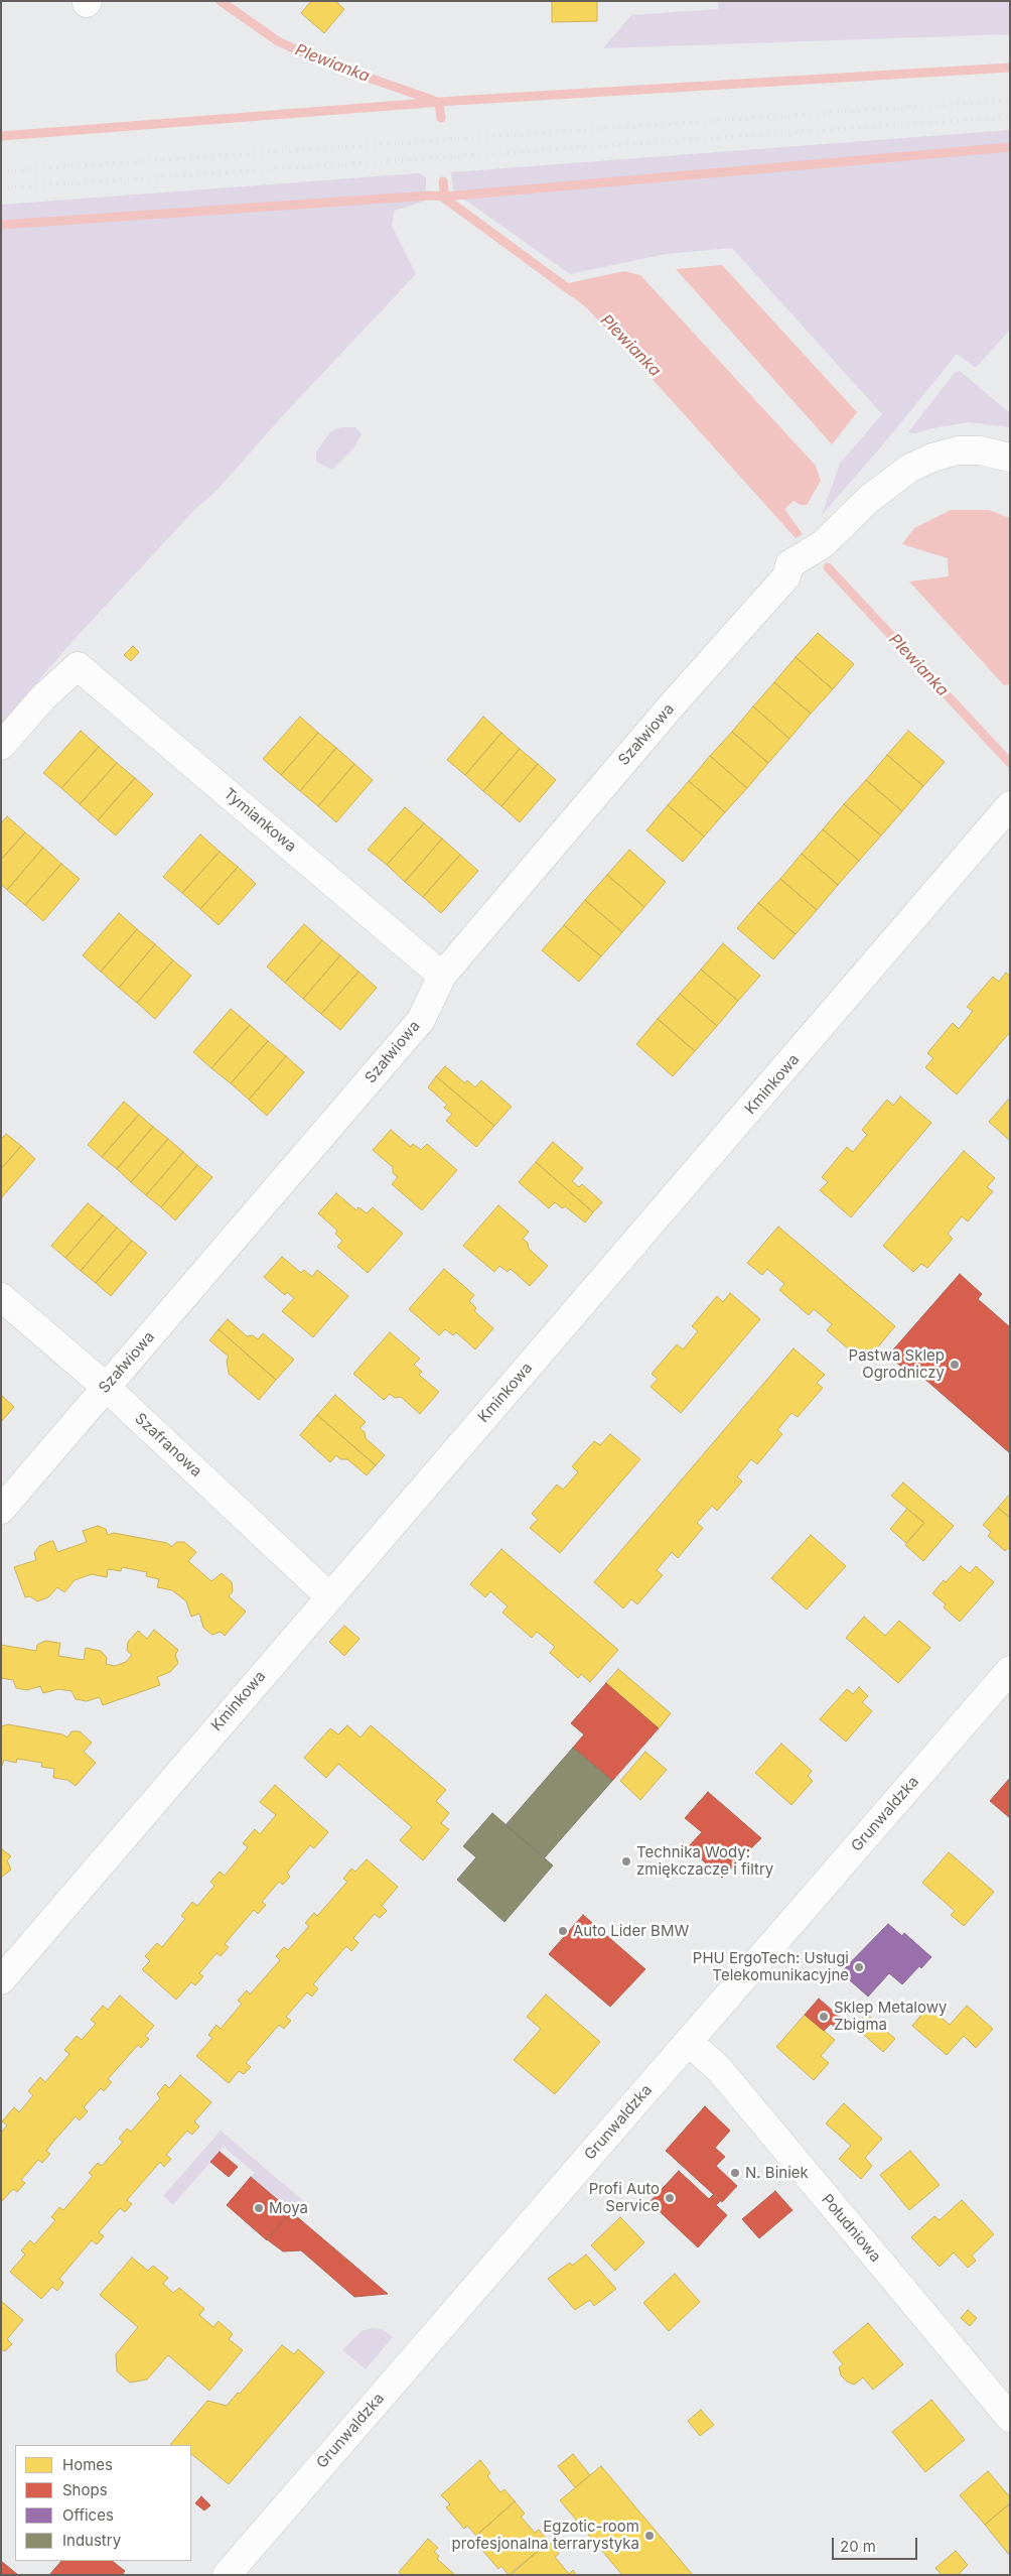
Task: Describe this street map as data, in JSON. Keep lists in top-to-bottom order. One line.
{"streets":{"street":["Szałwiowa","Tymiankowa","Kminkowa","Szafranowa","Grunwaldzka","Południowa"]},"crossings":[["Szałwiowa","Tymiankowa"],["Szałwiowa","Szafranowa"],["Kminkowa","Szafranowa"],["Grunwaldzka","Południowa"]],"water":["Plewianka"],"places":["Pastwa Sklep Ogrodniczy","Technika Wody: zmiękczacze i filtry","Auto Lider BMW","PHU ErgoTech: Usługi Telekomunikacyjne","Sklep Metalowy Zbigma","N. Biniek","Profi Auto Service","Moya","Egzotic-room profesjonalna terrarystyka"],"legend":["Homes","Shops","Offices","Industry"],"scale_bar":"20 m"}
